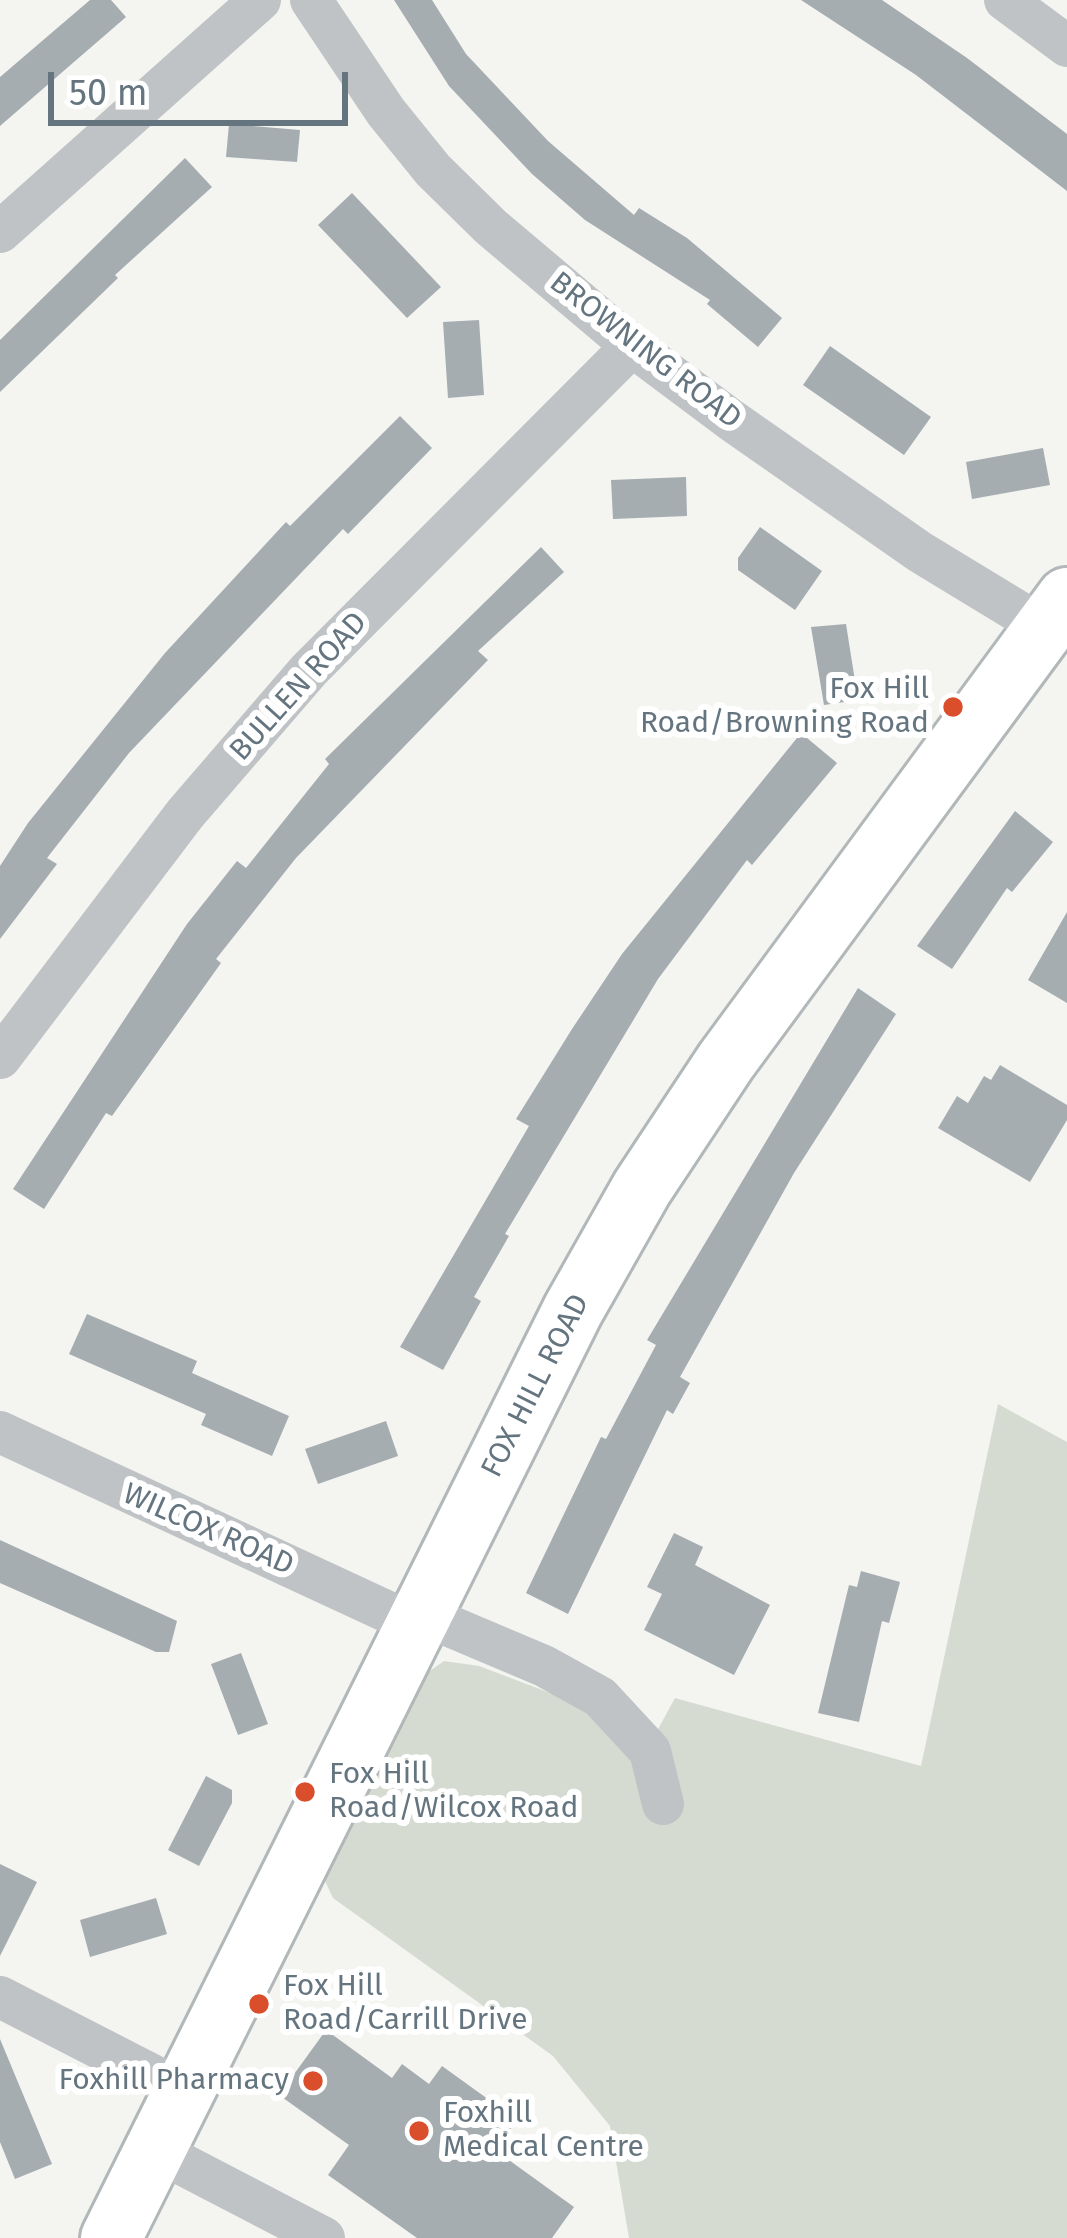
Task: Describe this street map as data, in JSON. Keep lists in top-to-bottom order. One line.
{"streets":{"street":["BROWNING ROAD","BULLEN ROAD","FOX HILL ROAD","WILCOX ROAD"]},"crossings":[["BROWNING ROAD","BULLEN ROAD"],["BROWNING ROAD","FOX HILL ROAD"],["FOX HILL ROAD","WILCOX ROAD"]],"places":["Fox Hill Road/Browning Road","Fox Hill Road/Wilcox Road","Fox Hill Road/Carrill Drive","Foxhill Pharmacy","Foxhill Medical Centre"],"scale_bar":"50 m"}
